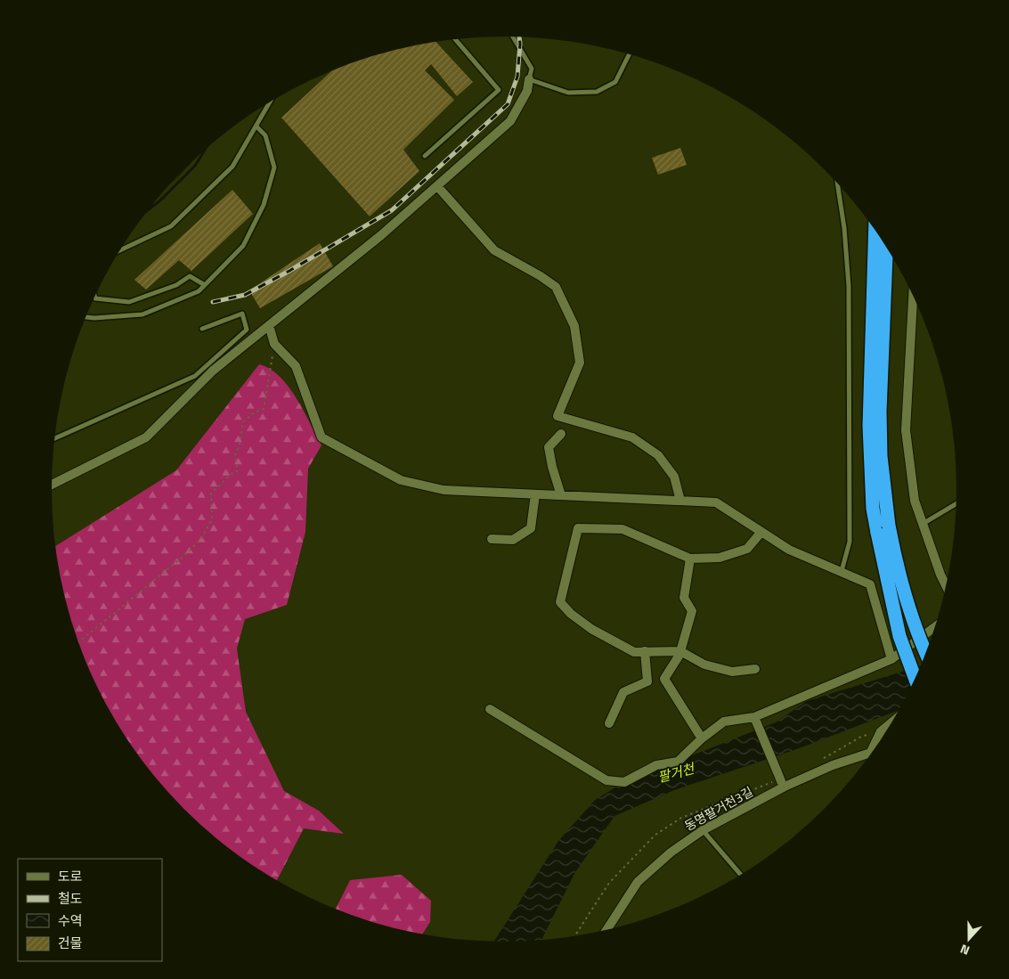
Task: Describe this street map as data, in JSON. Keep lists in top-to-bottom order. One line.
{"streets":{"street":["동명팔거천3길"]},"water":["팔거천"],"legend":["도로","철도","수역","건물"],"north":"bottom"}
